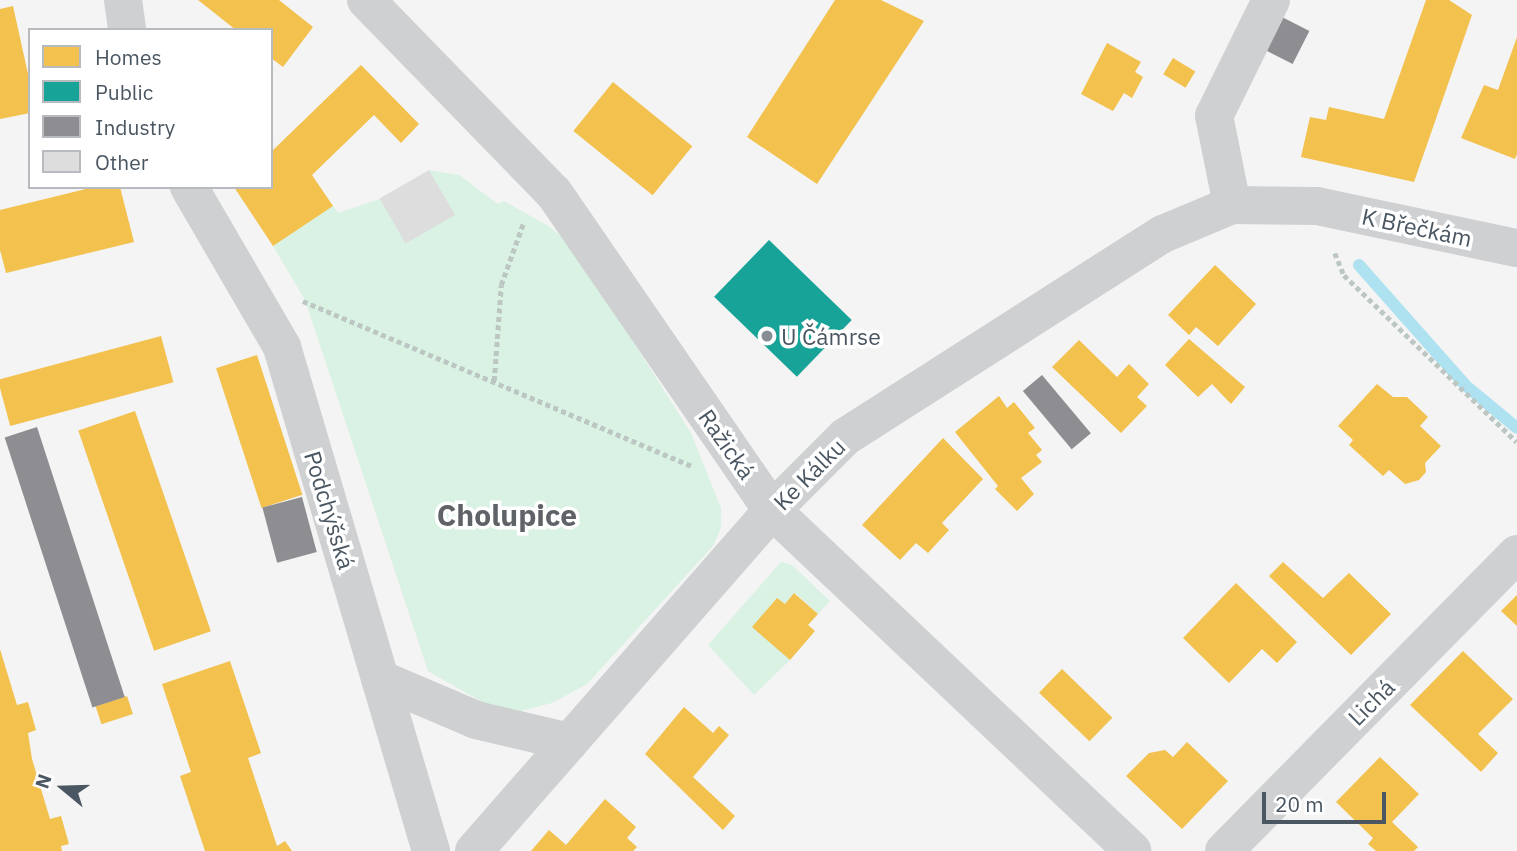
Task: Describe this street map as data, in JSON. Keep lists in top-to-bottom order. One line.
{"streets":{"street":["K Břečkám","Ražická","Ke Kálku","Podchýšská","Lichá"]},"crossings":[["K Břečkám","Ke Kálku"],["Ražická","Ke Kálku"]],"districts":["Cholupice"],"places":["U Čámrse"],"legend":["Homes","Public","Industry","Other"],"scale_bar":"20 m","north":"left"}
